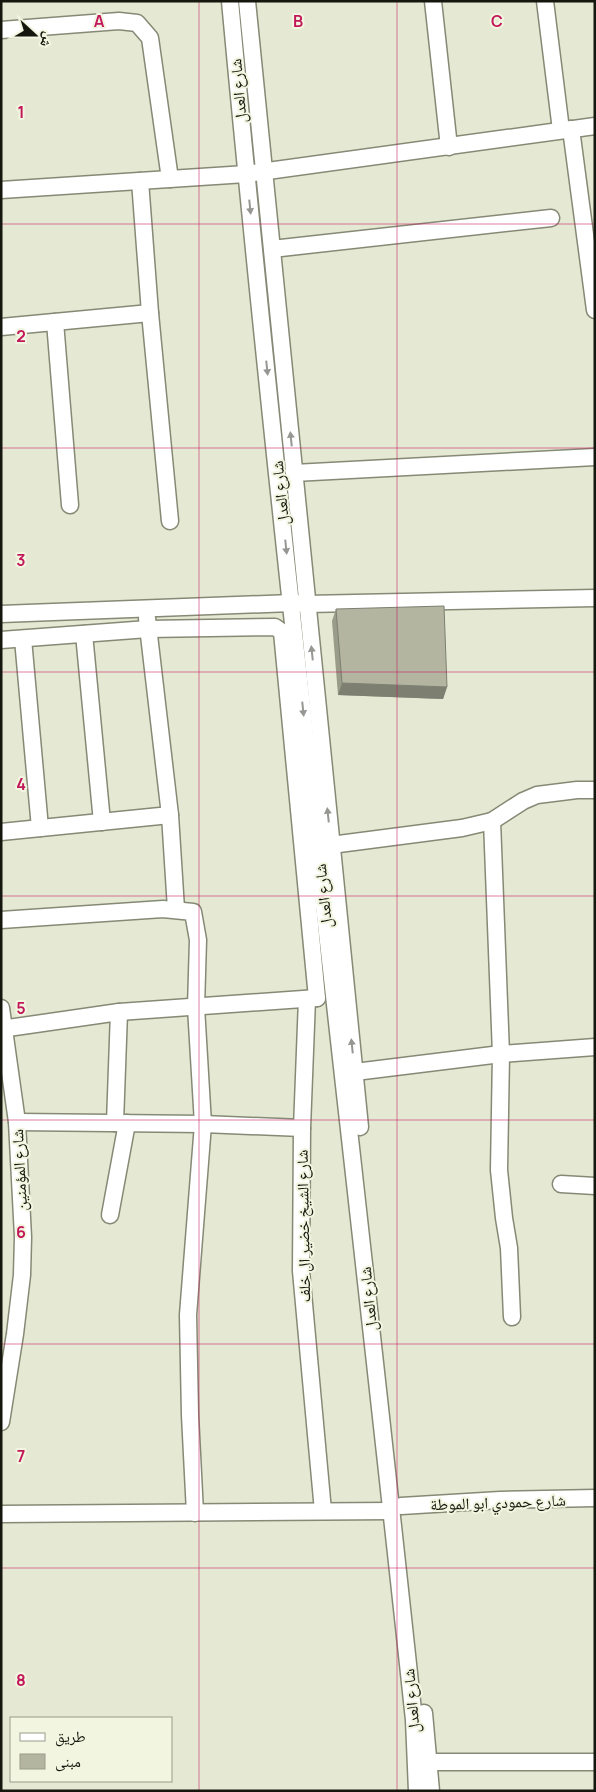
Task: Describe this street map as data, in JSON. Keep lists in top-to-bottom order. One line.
{"streets":{"street":["شارع العدل","شارع المؤمنين","شارع الشيخ خضير ال خلف","شارع حمودي ابو الموطة"]},"crossings":[["شارع العدل","شارع الشيخ خضير ال خلف"],["شارع العدل","شارع حمودي ابو الموطة"],["شارع الشيخ خضير ال خلف","شارع حمودي ابو الموطة"]],"legend":["طريق","مبنى"],"north":"right","grid":{"columns":["A","B","C"],"rows":["1","2","3","4","5","6","7","8"]}}
